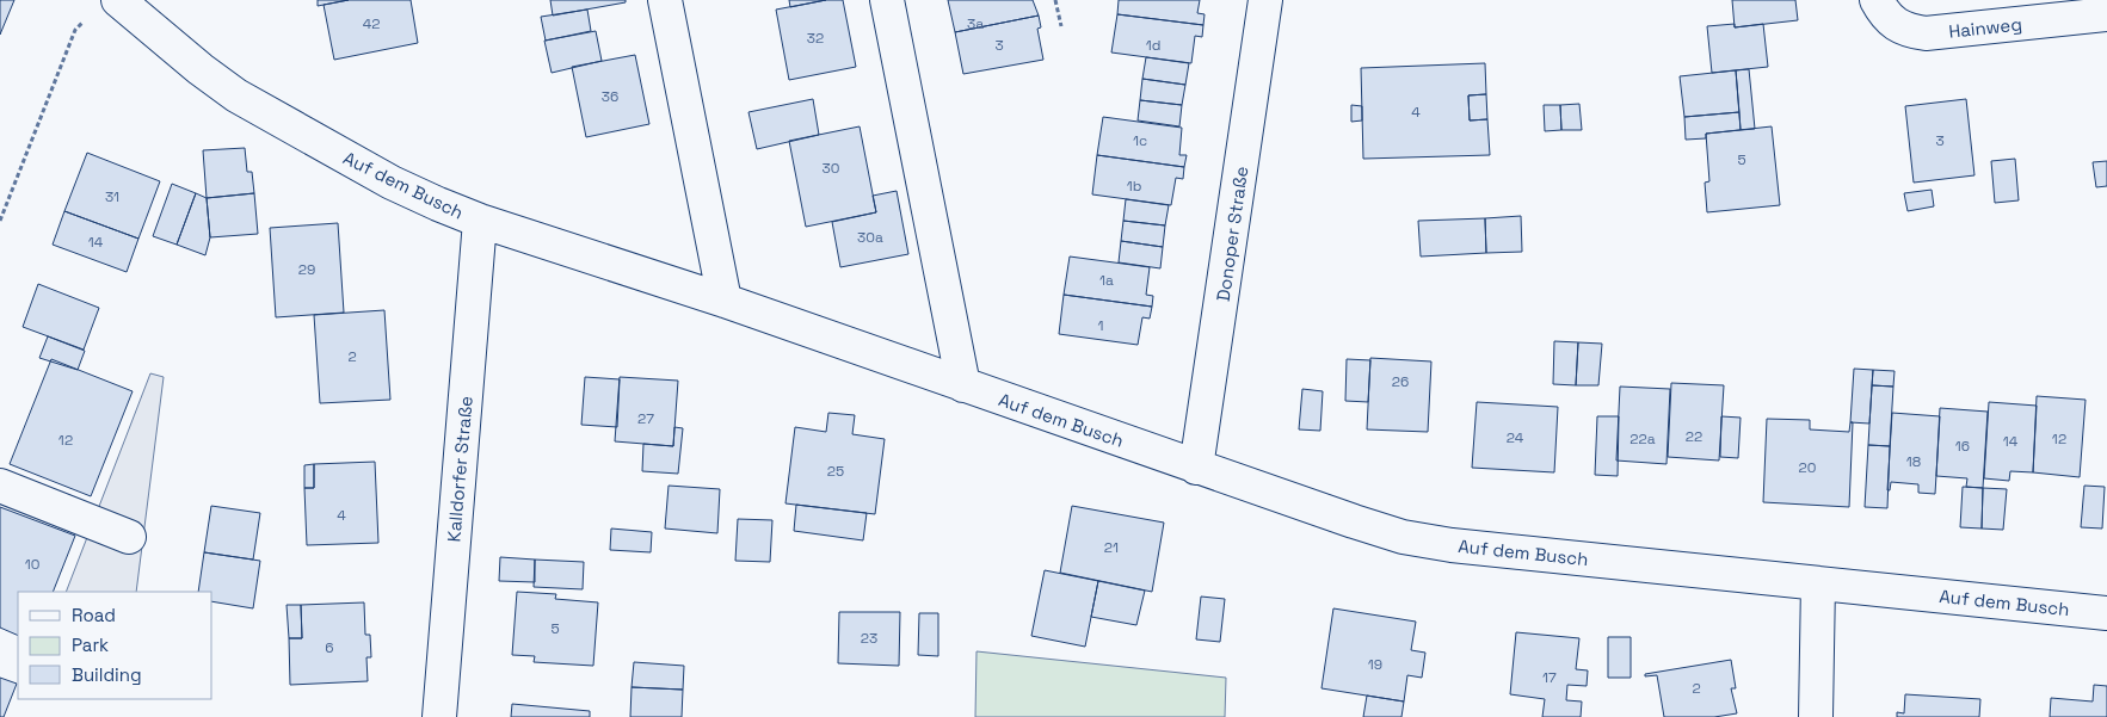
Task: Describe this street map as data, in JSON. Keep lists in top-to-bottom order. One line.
{"streets":{"street":["Hainweg","Auf dem Busch","Donoper Straße","Kalldorfer Straße"]},"crossings":[["Auf dem Busch","Donoper Straße"],["Auf dem Busch","Kalldorfer Straße"]],"house_numbers":["42","3a","32","3","1d","36","4","1c","3","5","30","1b","31","30a","14","29","1a","1","2","26","27","22","24","22a","12","12","14","16","18","20","25","4","21","10","5","23","6","19","17","2"],"legend":["Road","Park","Building"]}
